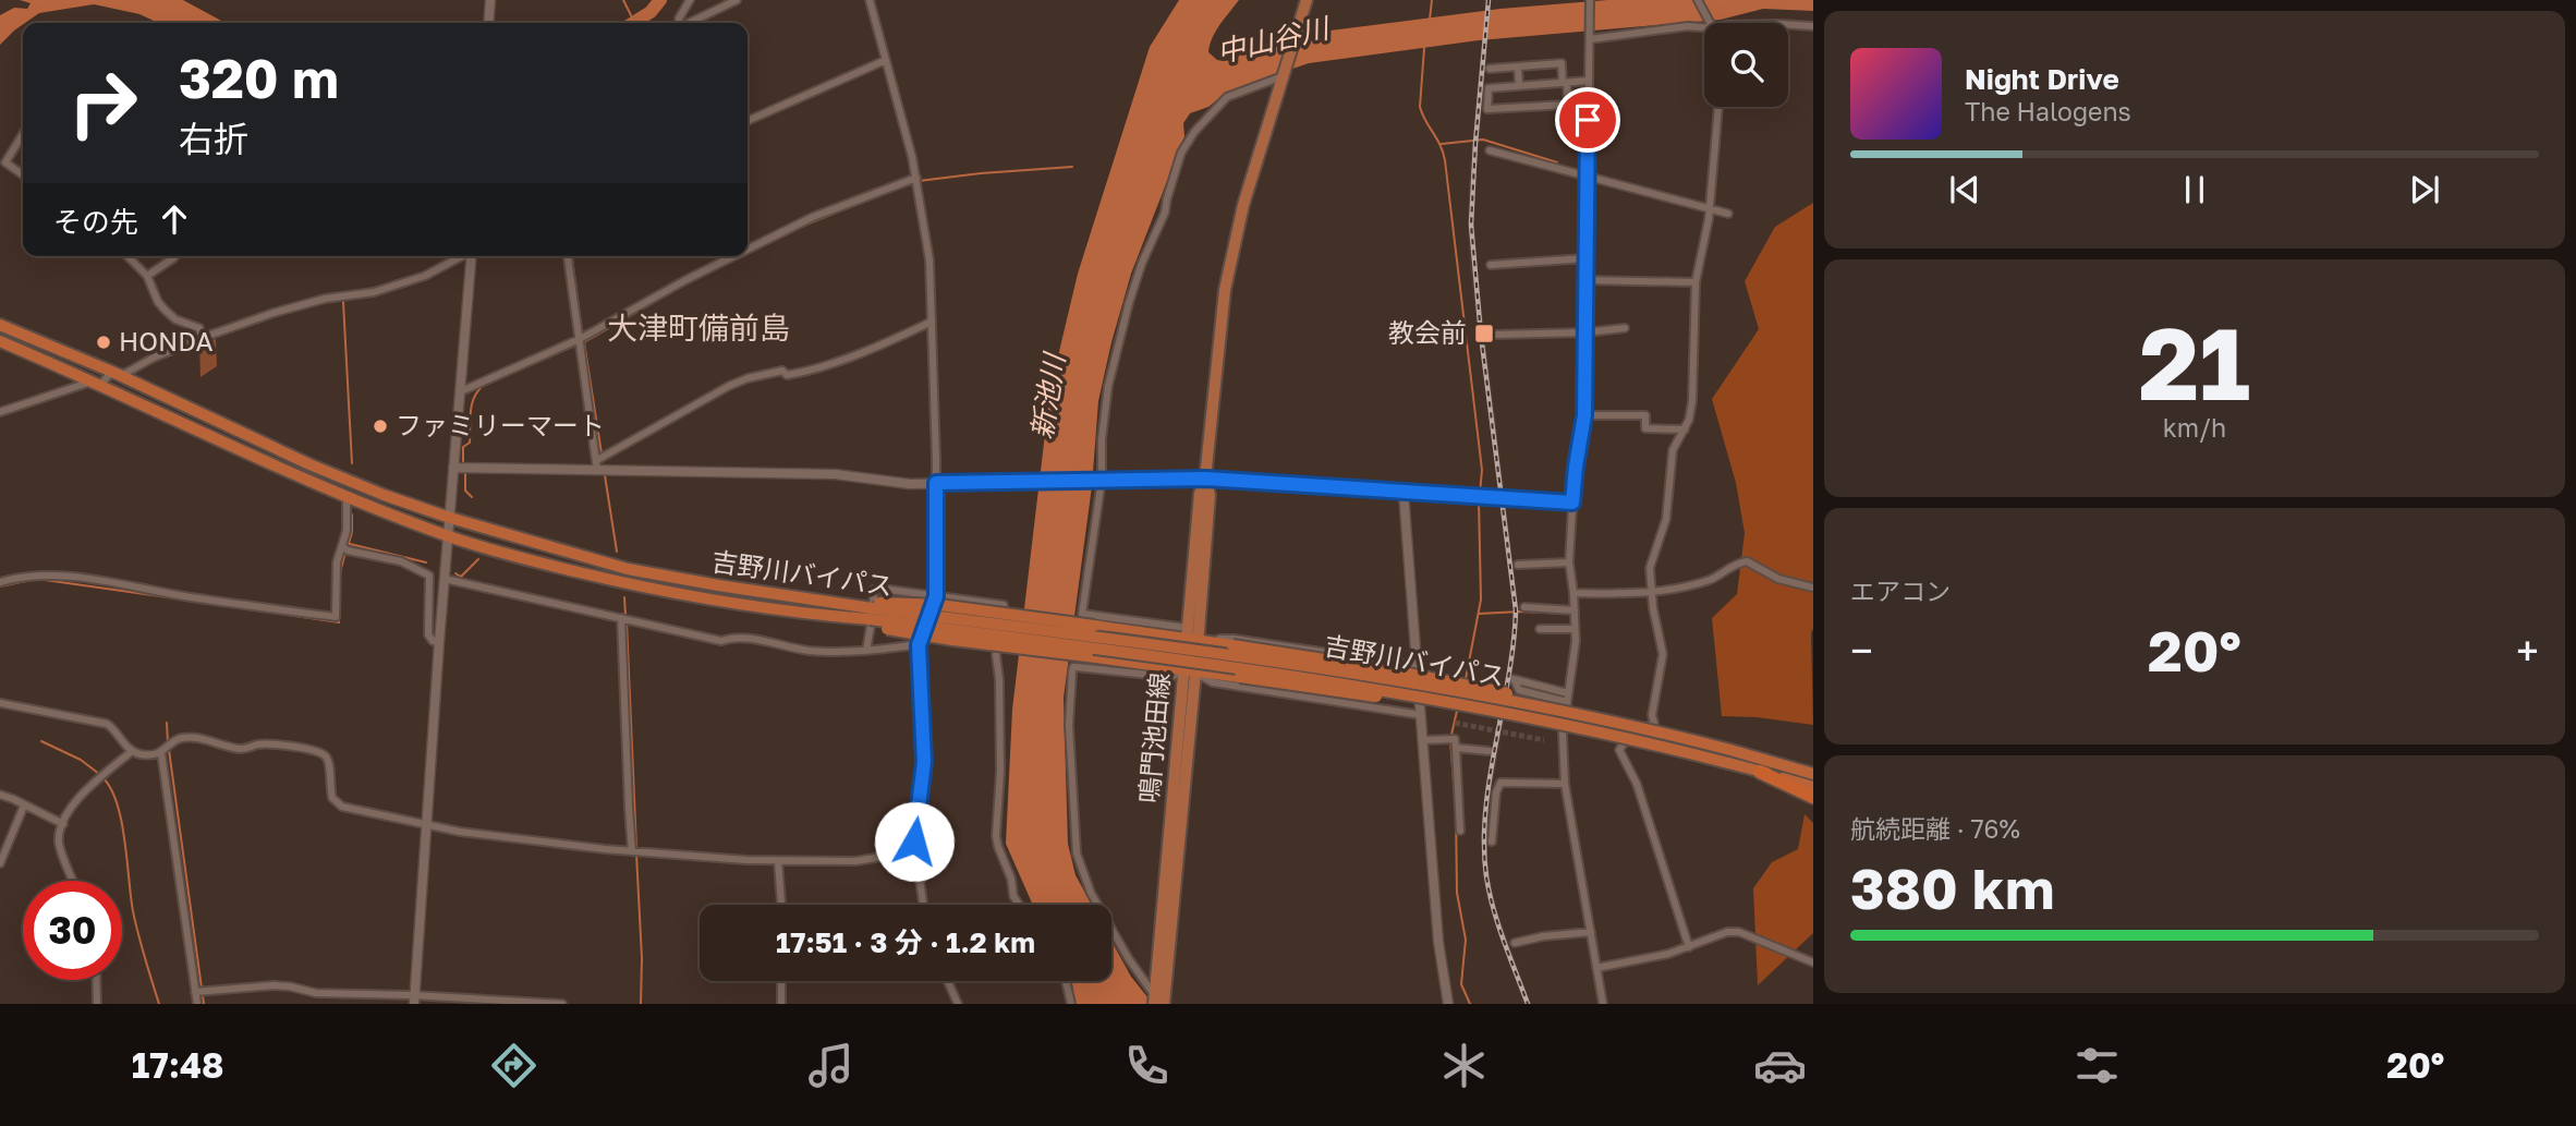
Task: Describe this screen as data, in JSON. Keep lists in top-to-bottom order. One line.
{"streets":{"highway":["吉野川バイパス"],"main road":["鳴門池田線"]},"districts":["大津町備前島"],"water":["中山谷川","新池川"],"places":{"transit":["教会前"],"other":["HONDA","ファミリーマート"]},"page":{"turn":["320 m","右折"],"song":["Night Drive","The Halogens"],"then":"その先","tile":[["21","km/h"],"エアコン",["航続距離 · 76%","380 km"]],"heat":["−","20°","+"],"limit":"30","trip":"17:51 · 3 分 · 1.2 km","tabs":["17:48","20°"]}}
